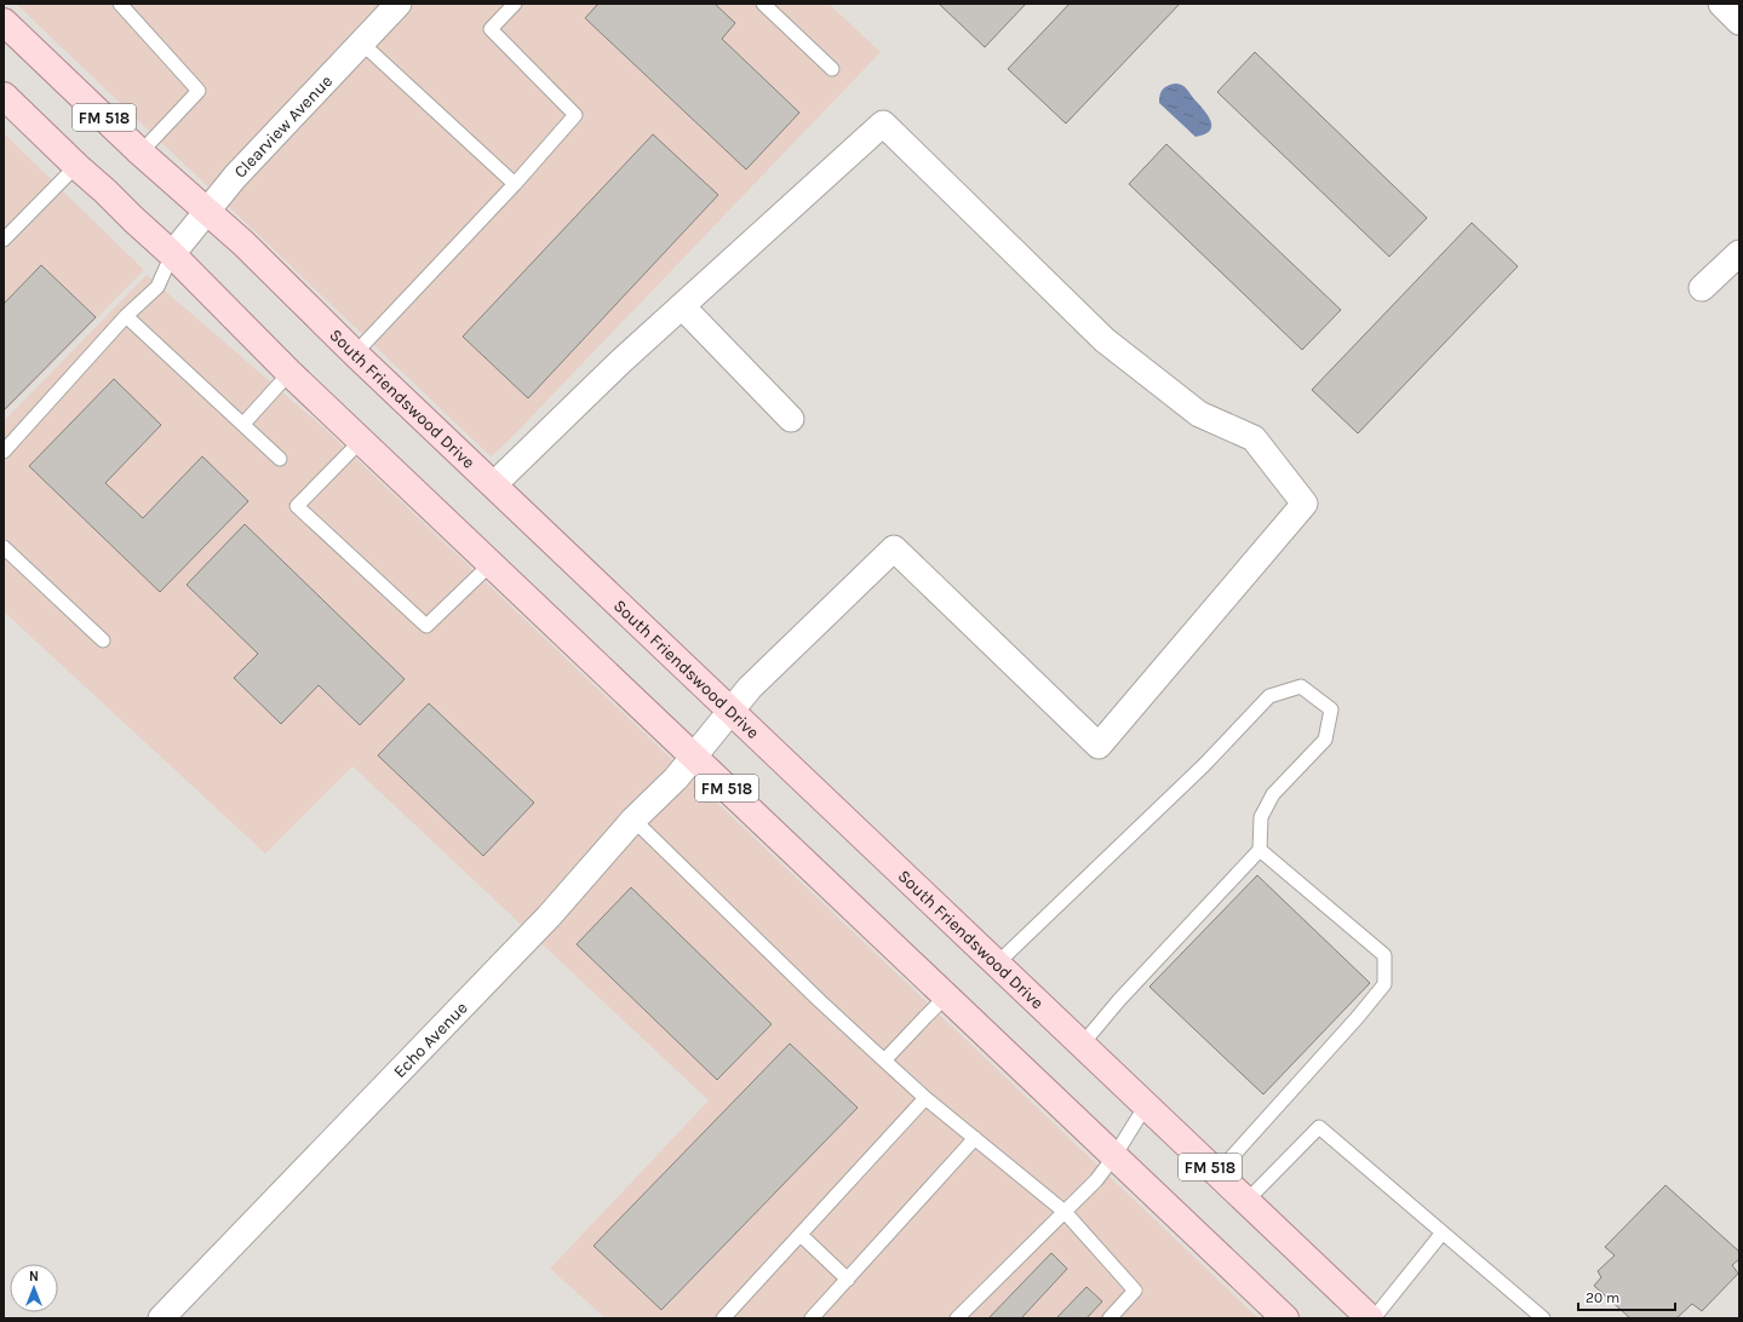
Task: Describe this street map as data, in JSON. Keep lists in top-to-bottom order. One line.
{"streets":{"main road":["FM 518","South Friendswood Drive"],"street":["Clearview Avenue","Echo Avenue"]},"crossings":[["FM 518","Clearview Avenue"],["FM 518","Echo Avenue"],["Clearview Avenue","South Friendswood Drive"],["South Friendswood Drive","Echo Avenue"]],"scale_bar":"20 m","north":"top"}
